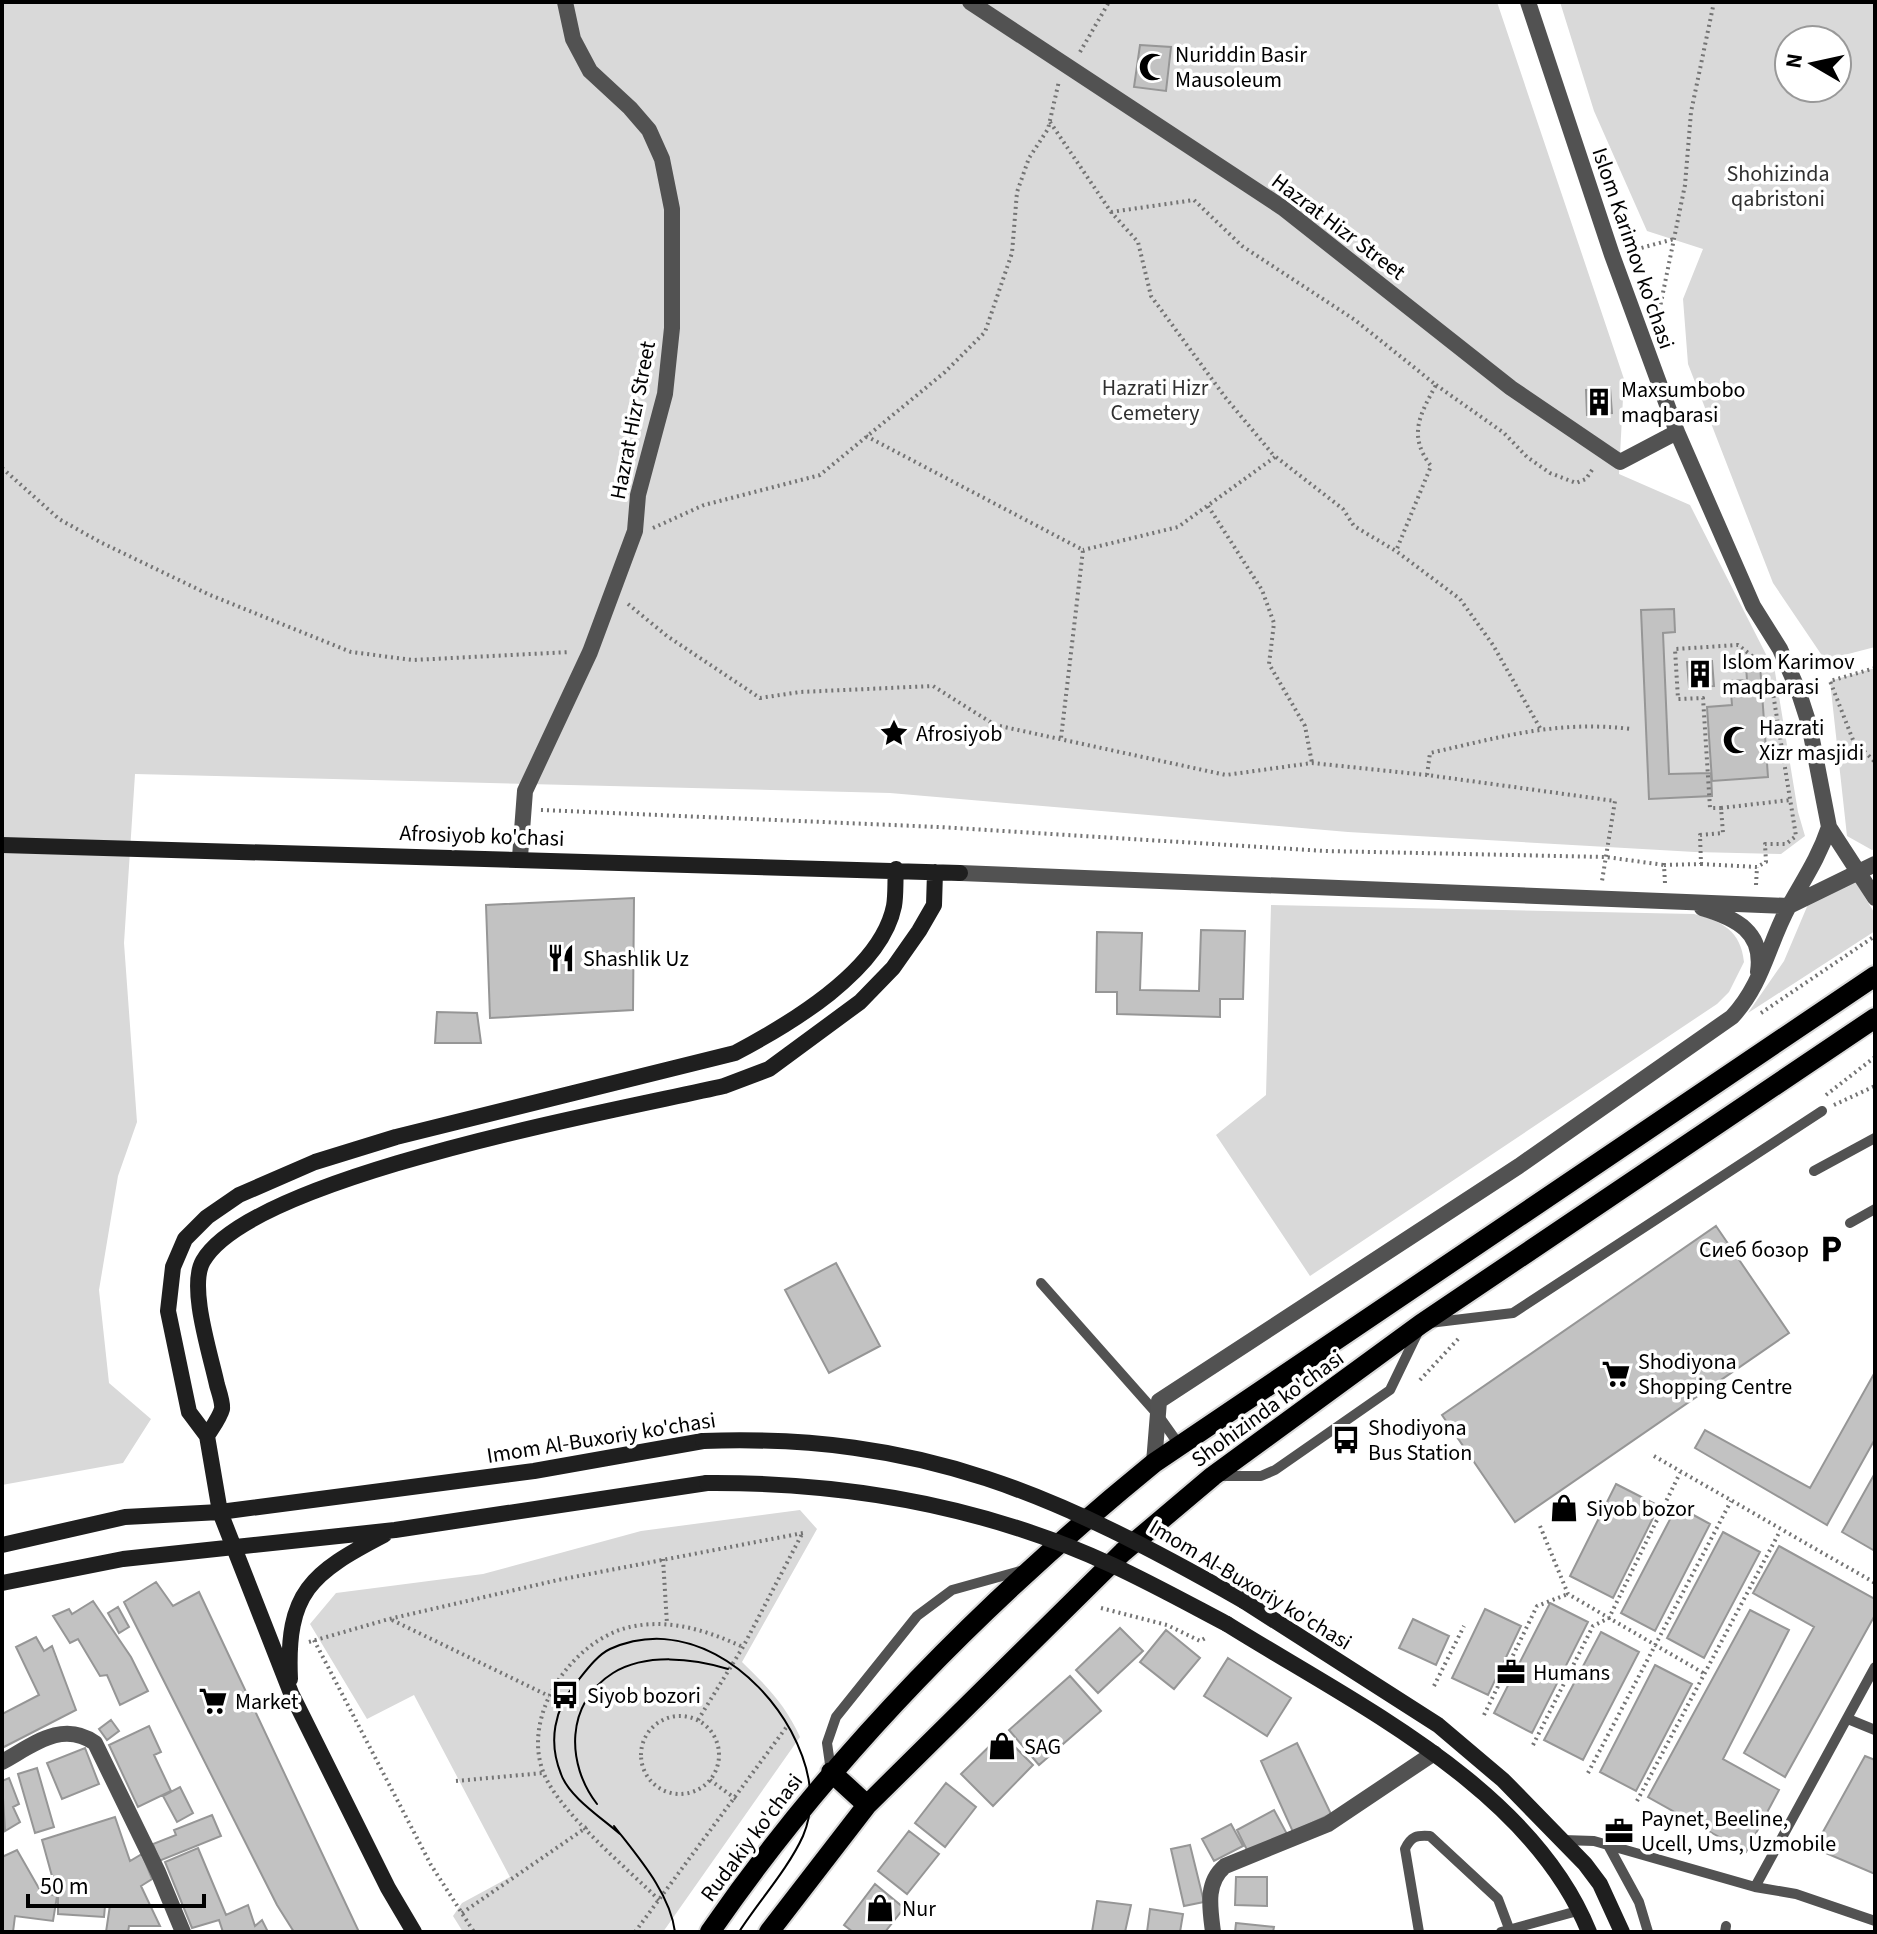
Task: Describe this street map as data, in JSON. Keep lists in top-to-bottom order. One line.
{"streets":{"main road":["Afrosiyob ko'chasi","Shohizinda ko'chasi","Imom Al-Buxoriy ko'chasi","Rudakiy ko'chasi"],"street":["Hazrat Hizr Street","Islom Karimov ko'chasi"]},"crossings":[["Hazrat Hizr Street","Afrosiyob ko'chasi"],["Shohizinda ko'chasi","Rudakiy ko'chasi"]],"parks":["Shohizinda qabristoni","Hazrati Hizr Cemetery"],"places":{"mosque":["Nuriddin Basir Mausoleum","Hazrati Xizr masjidi"],"building":["Maxsumbobo maqbarasi","Islom Karimov maqbarasi"],"place":["Afrosiyob"],"restaurant":["Shashlik Uz"],"parking":["Сиеб бозор"],"supermarket":["Shodiyona Shopping Centre","Market"],"bus stop":["Shodiyona Bus Station","Siyob bozori"],"shop":["Siyob bozor","SAG","Nur"],"office":["Humans","Paynet, Beeline, Ucell, Ums, Uzmobile"]},"scale_bar":"50 m","north":"left"}
